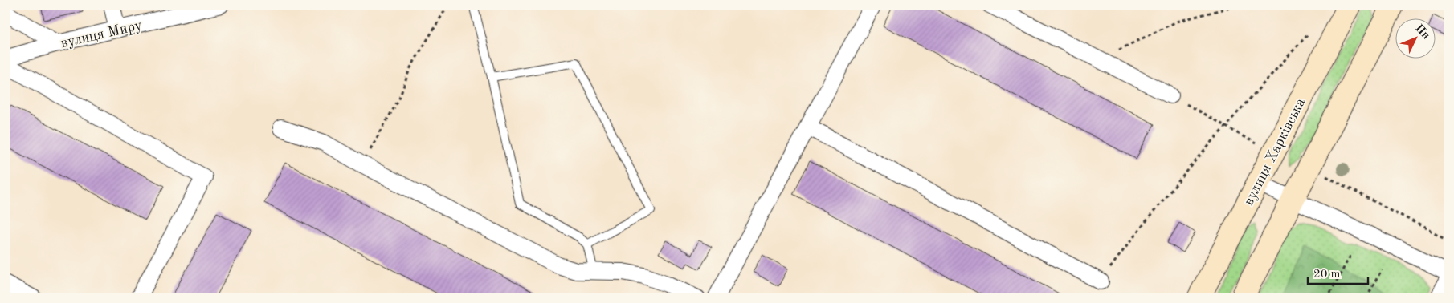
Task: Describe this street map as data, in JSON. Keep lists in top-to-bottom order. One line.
{"streets":{"street":["вулиця Миру","вулиця Харківська"]},"scale_bar":"20 m","north":"top right"}
